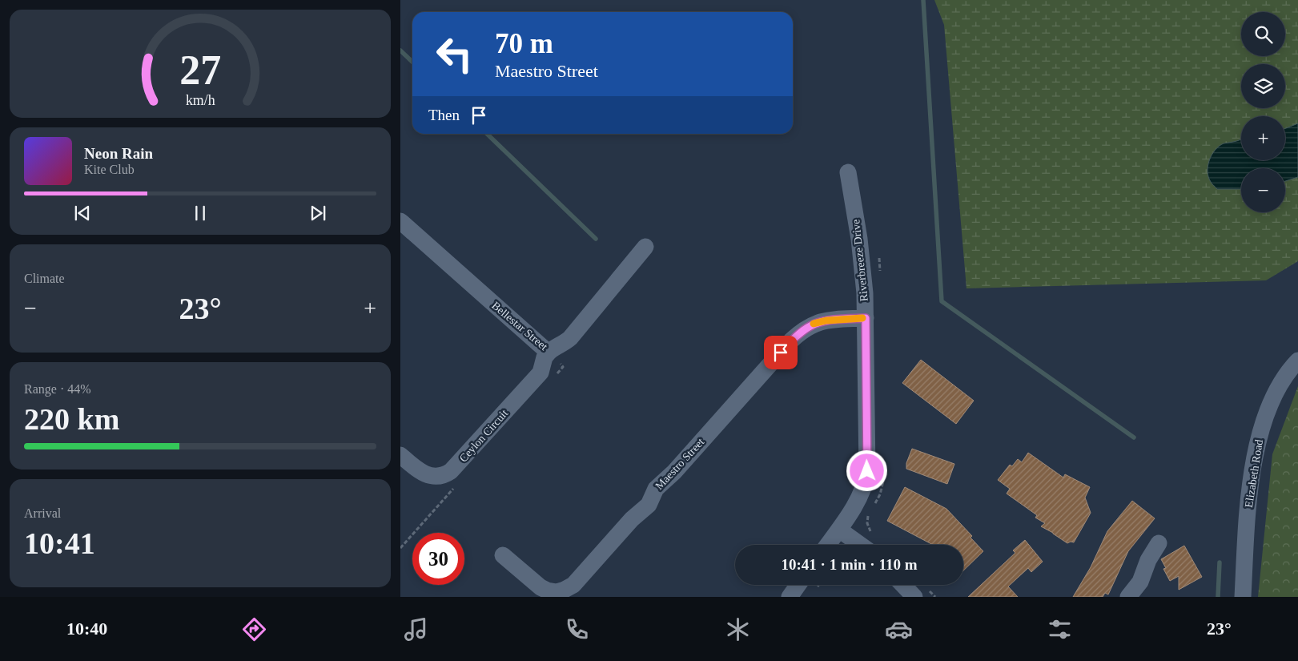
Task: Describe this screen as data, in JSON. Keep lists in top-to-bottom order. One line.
{"streets":{"street":["Riverbreeze Drive","Bellestar Street","Ceylon Circuit","Maestro Street","Elizabeth Road"]},"crossings":[["Riverbreeze Drive","Maestro Street"],["Bellestar Street","Ceylon Circuit"]],"page":{"map_buttons":["+","−"],"turn":["70 m","Maestro Street"],"then":"Then","song":["Neon Rain","Kite Club"],"tile":["Climate",["Range · 44%","220 km"],["Arrival","10:41"]],"heat":["−","23°","+"],"limit":"30","trip":"10:41 · 1 min · 110 m","tabs":["10:40","23°"],"gauge":["27","km/h"]}}
